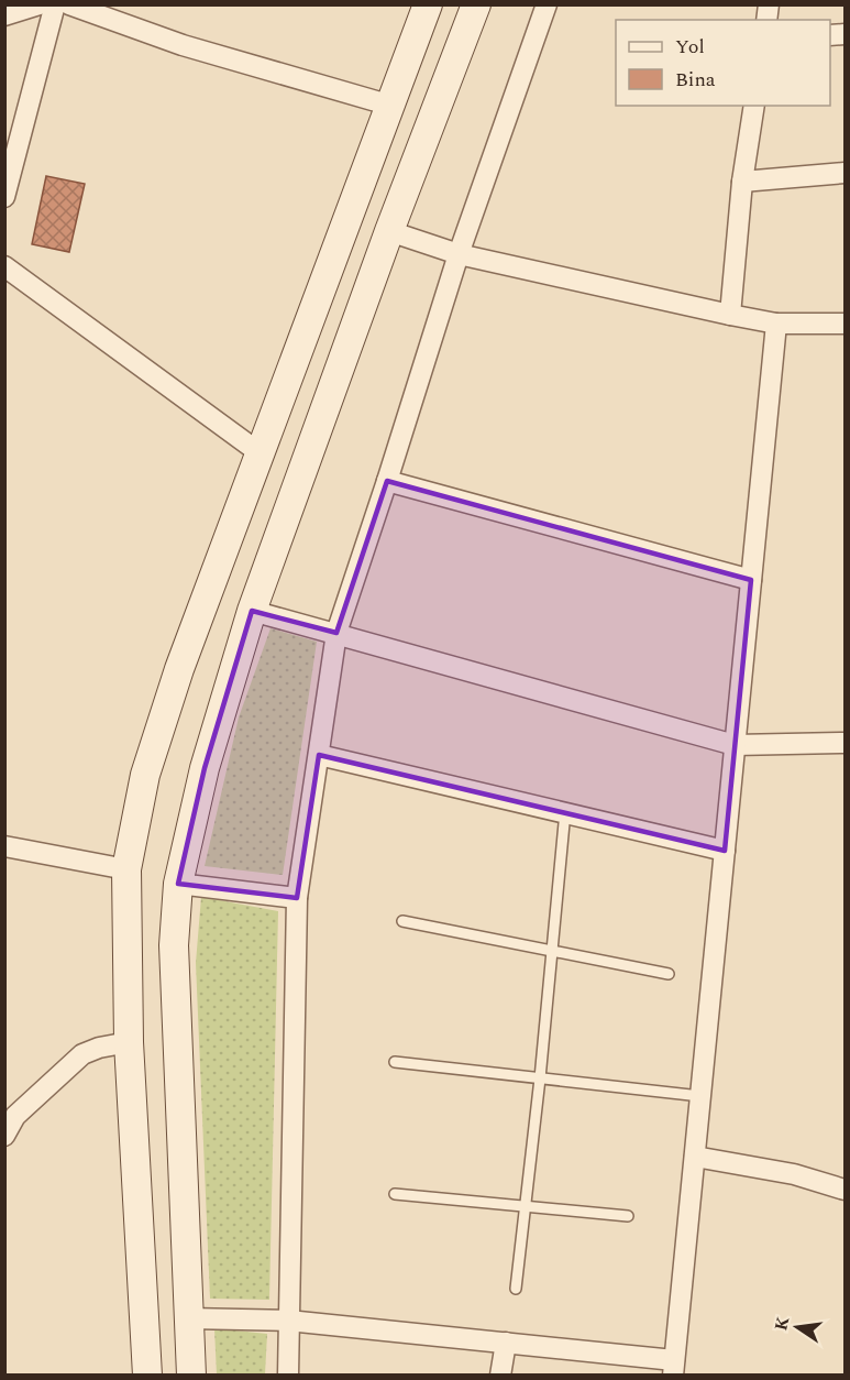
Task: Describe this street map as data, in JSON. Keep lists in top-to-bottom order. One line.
{"legend":["Yol","Bina"],"north":"left"}
